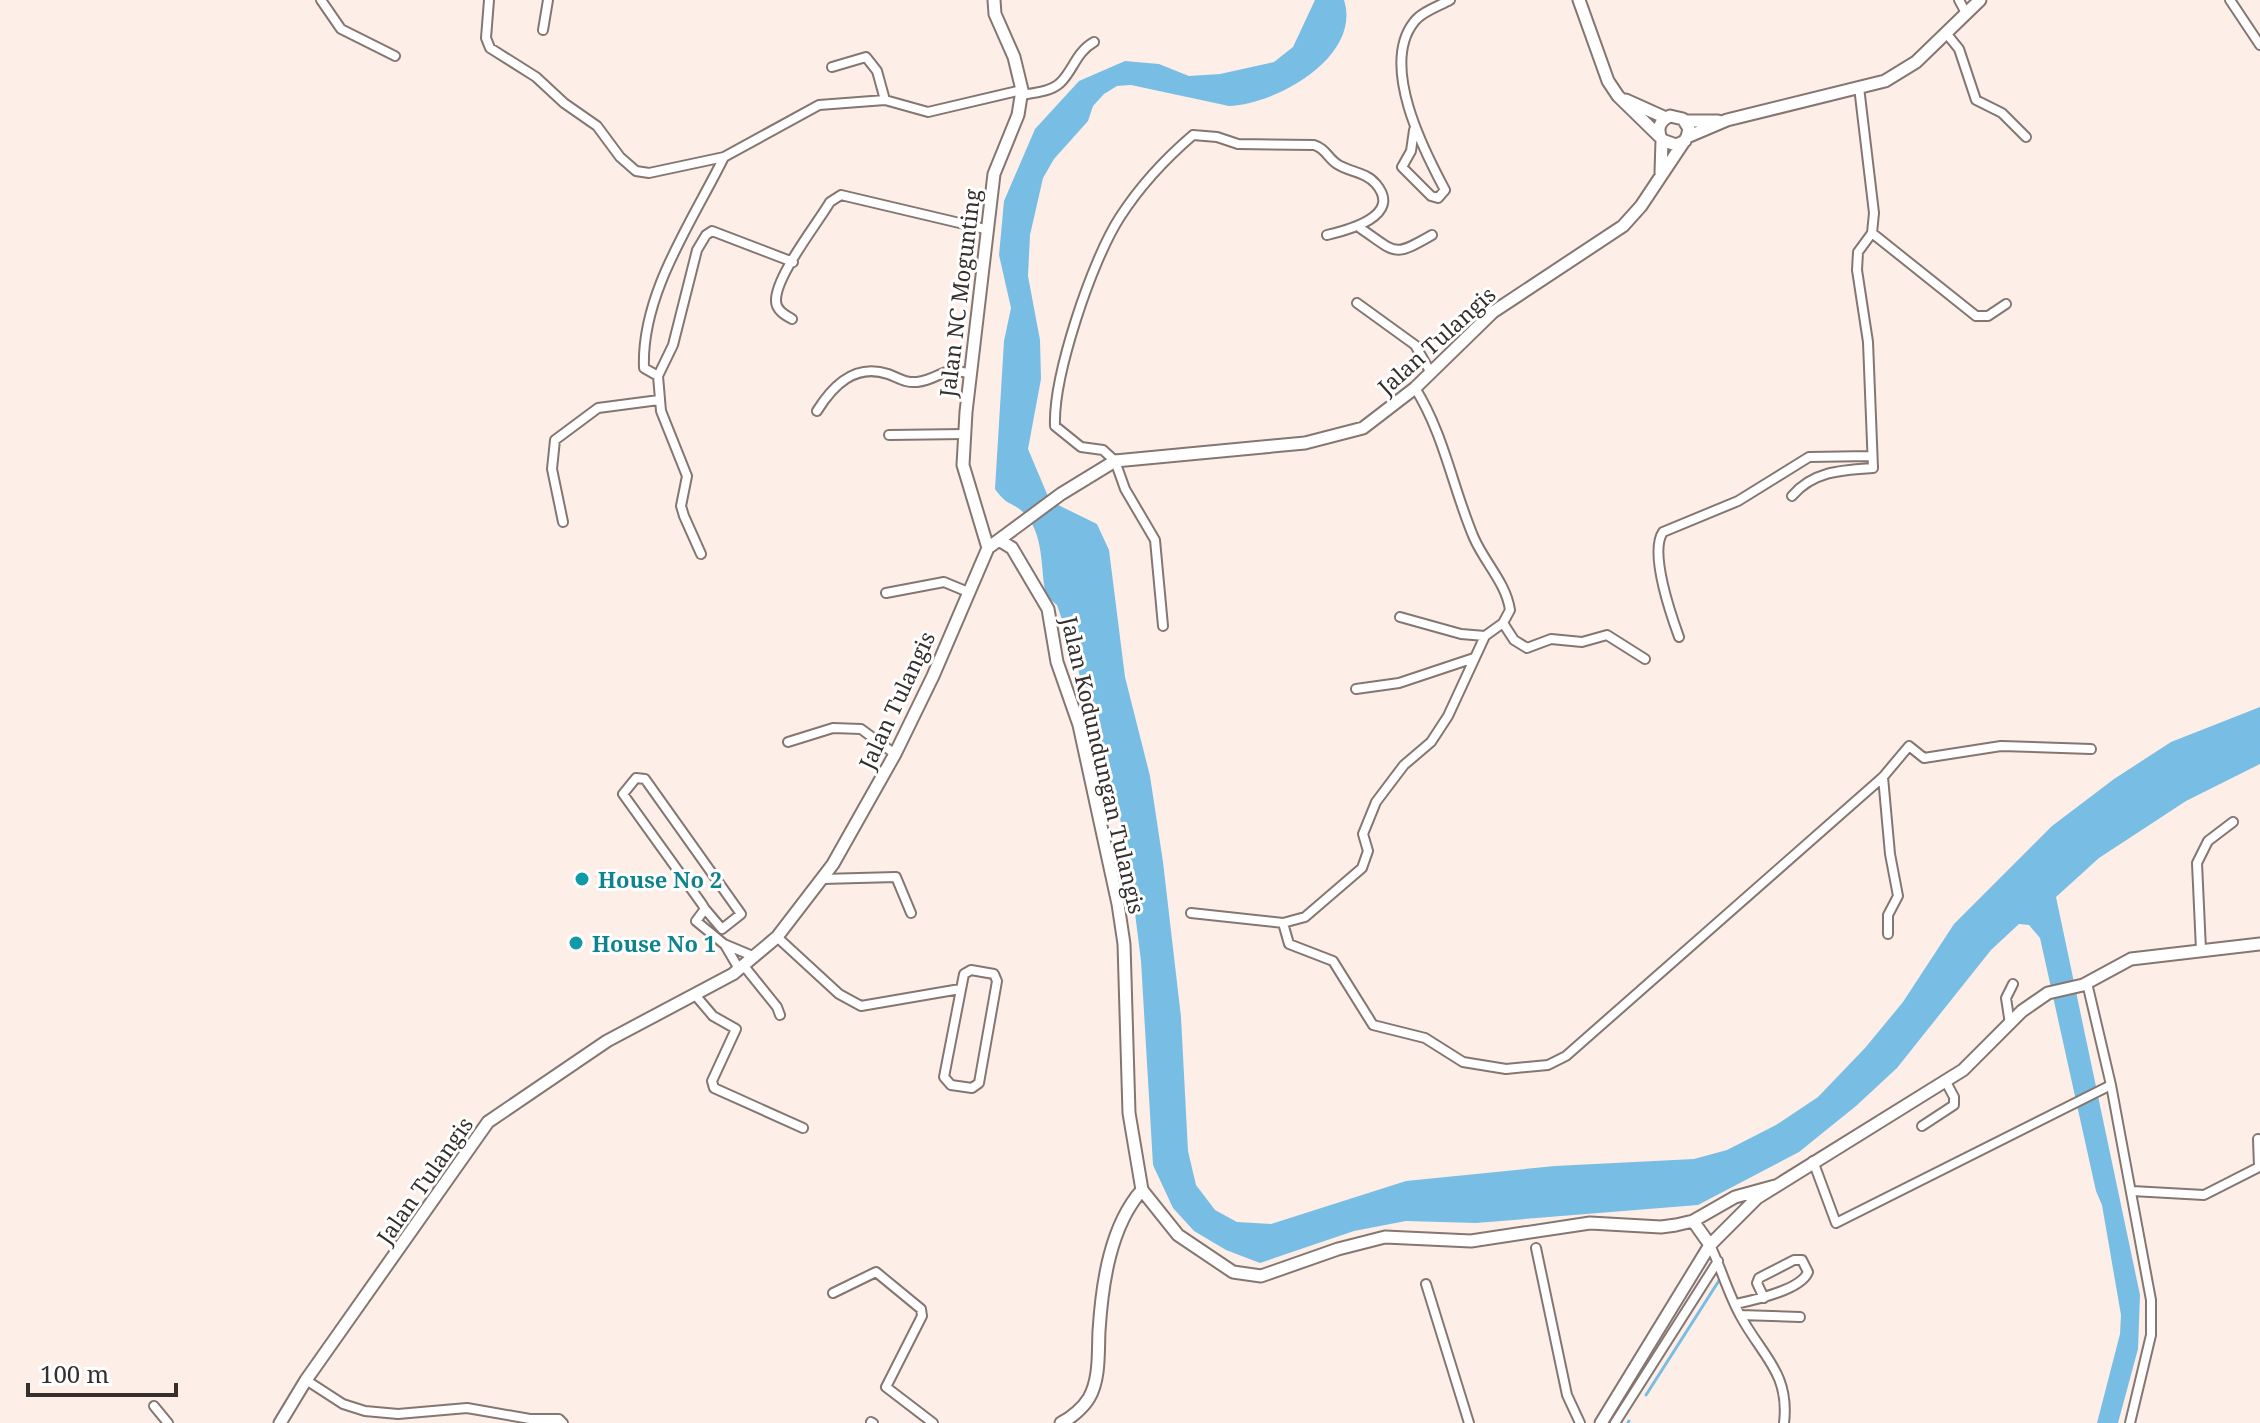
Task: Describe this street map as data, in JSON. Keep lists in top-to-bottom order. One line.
{"streets":{"street":["Jalan NC Mogunting","Jalan Tulangis","Jalan Kodundungan Tulangis"]},"crossings":[["Jalan NC Mogunting","Jalan Tulangis"],["Jalan NC Mogunting","Jalan Kodundungan Tulangis"],["Jalan Tulangis","Jalan Kodundungan Tulangis"]],"places":["House No 2","House No 1"],"scale_bar":"100 m"}
